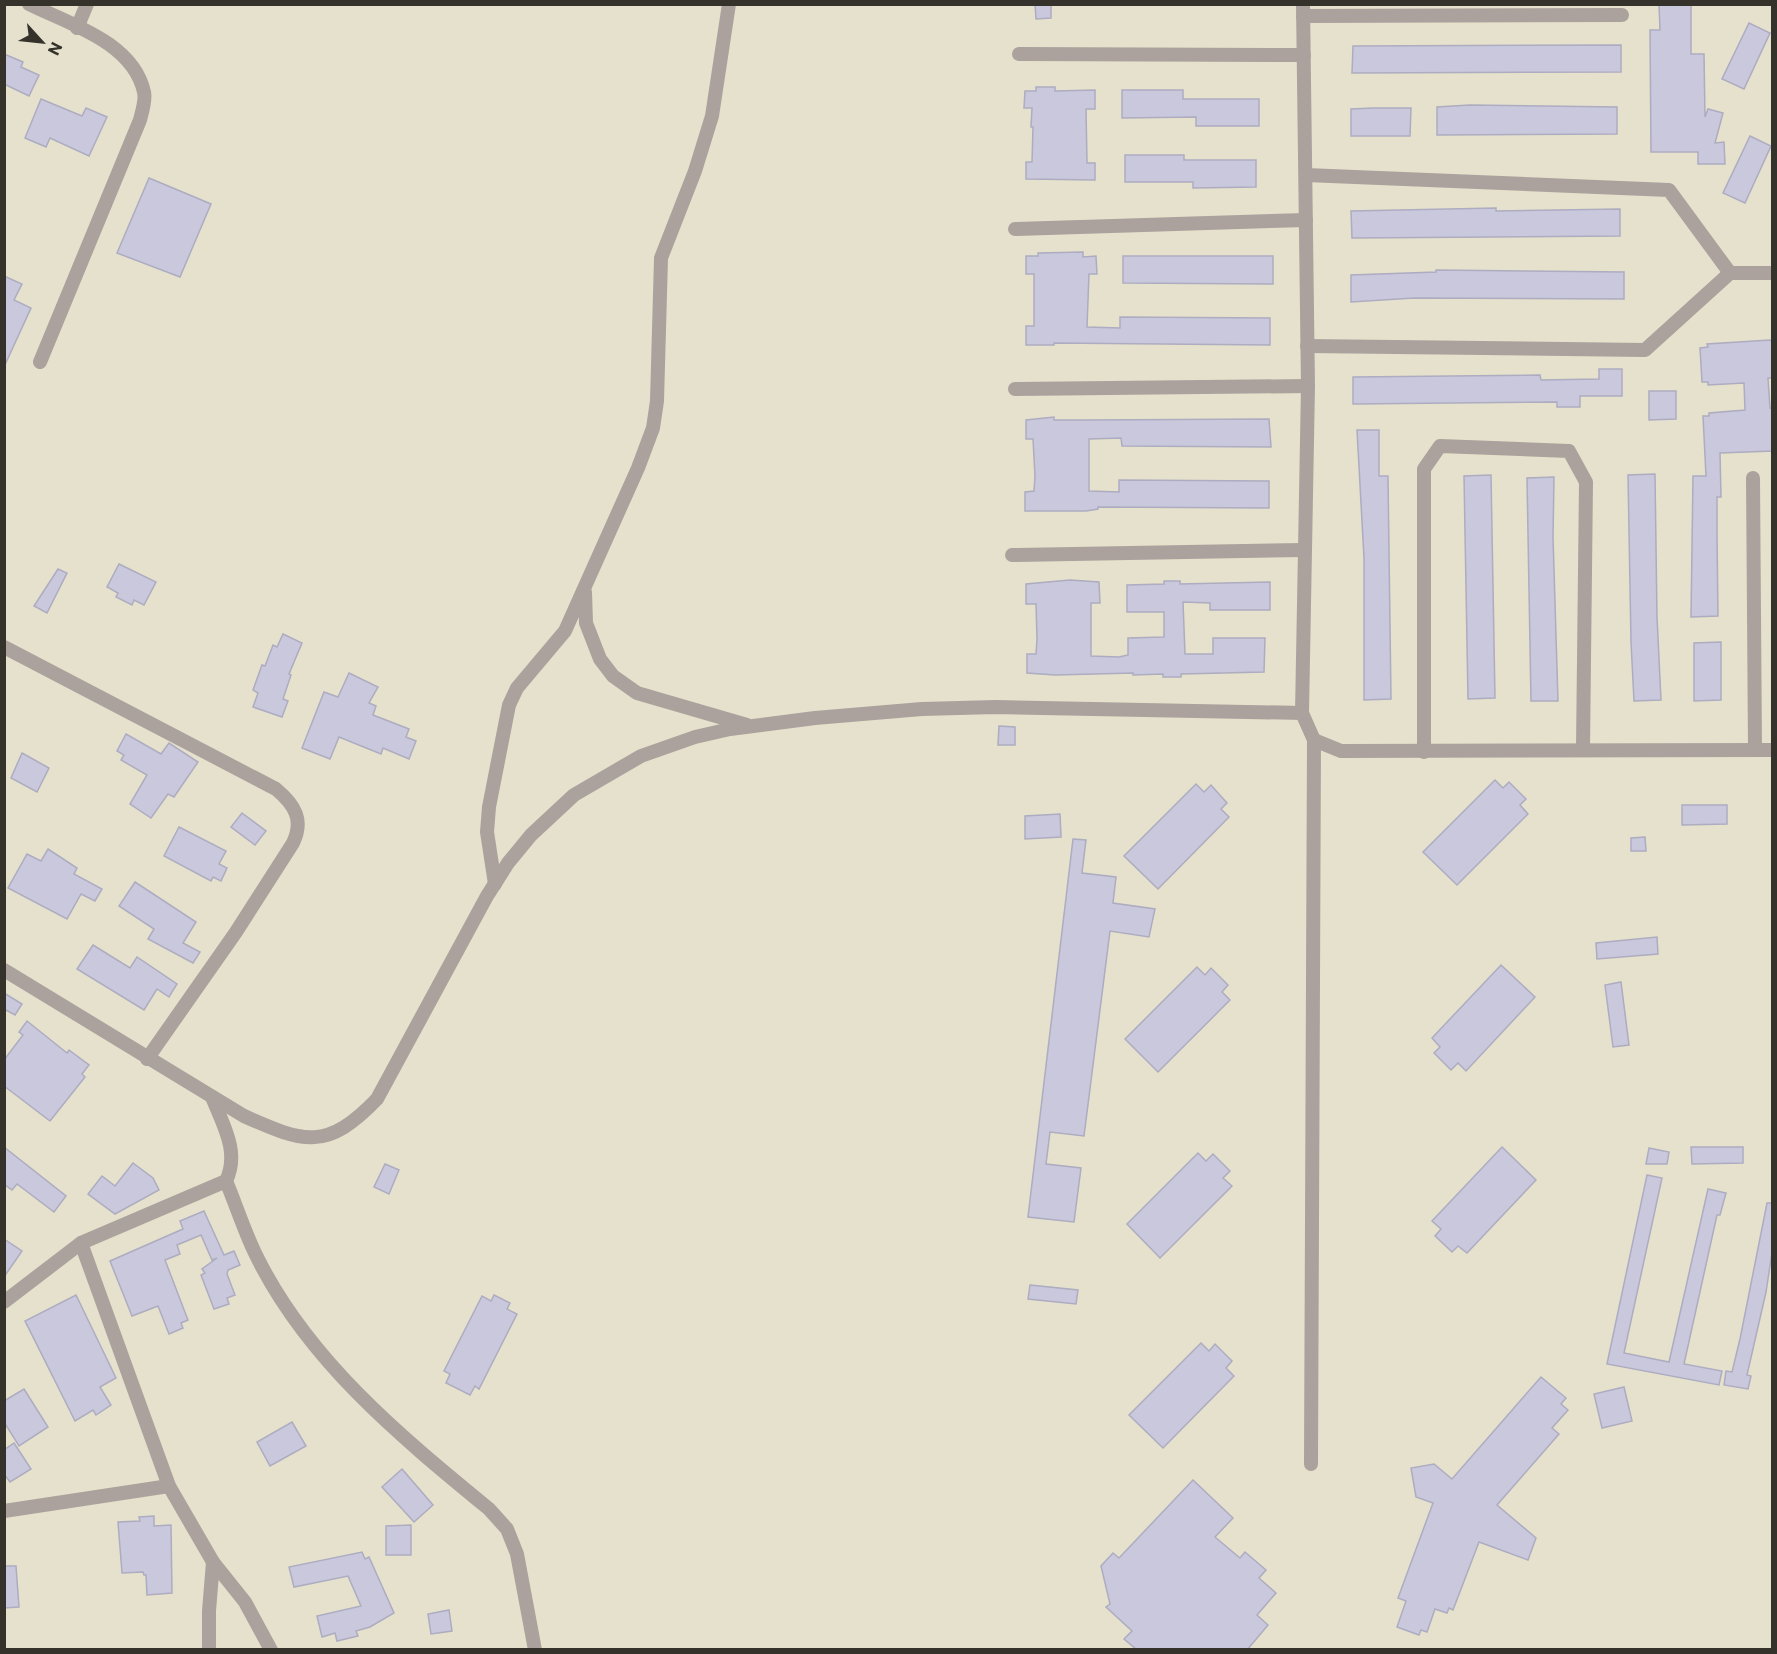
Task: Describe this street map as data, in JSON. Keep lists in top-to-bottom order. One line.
{"north":"bottom right"}
